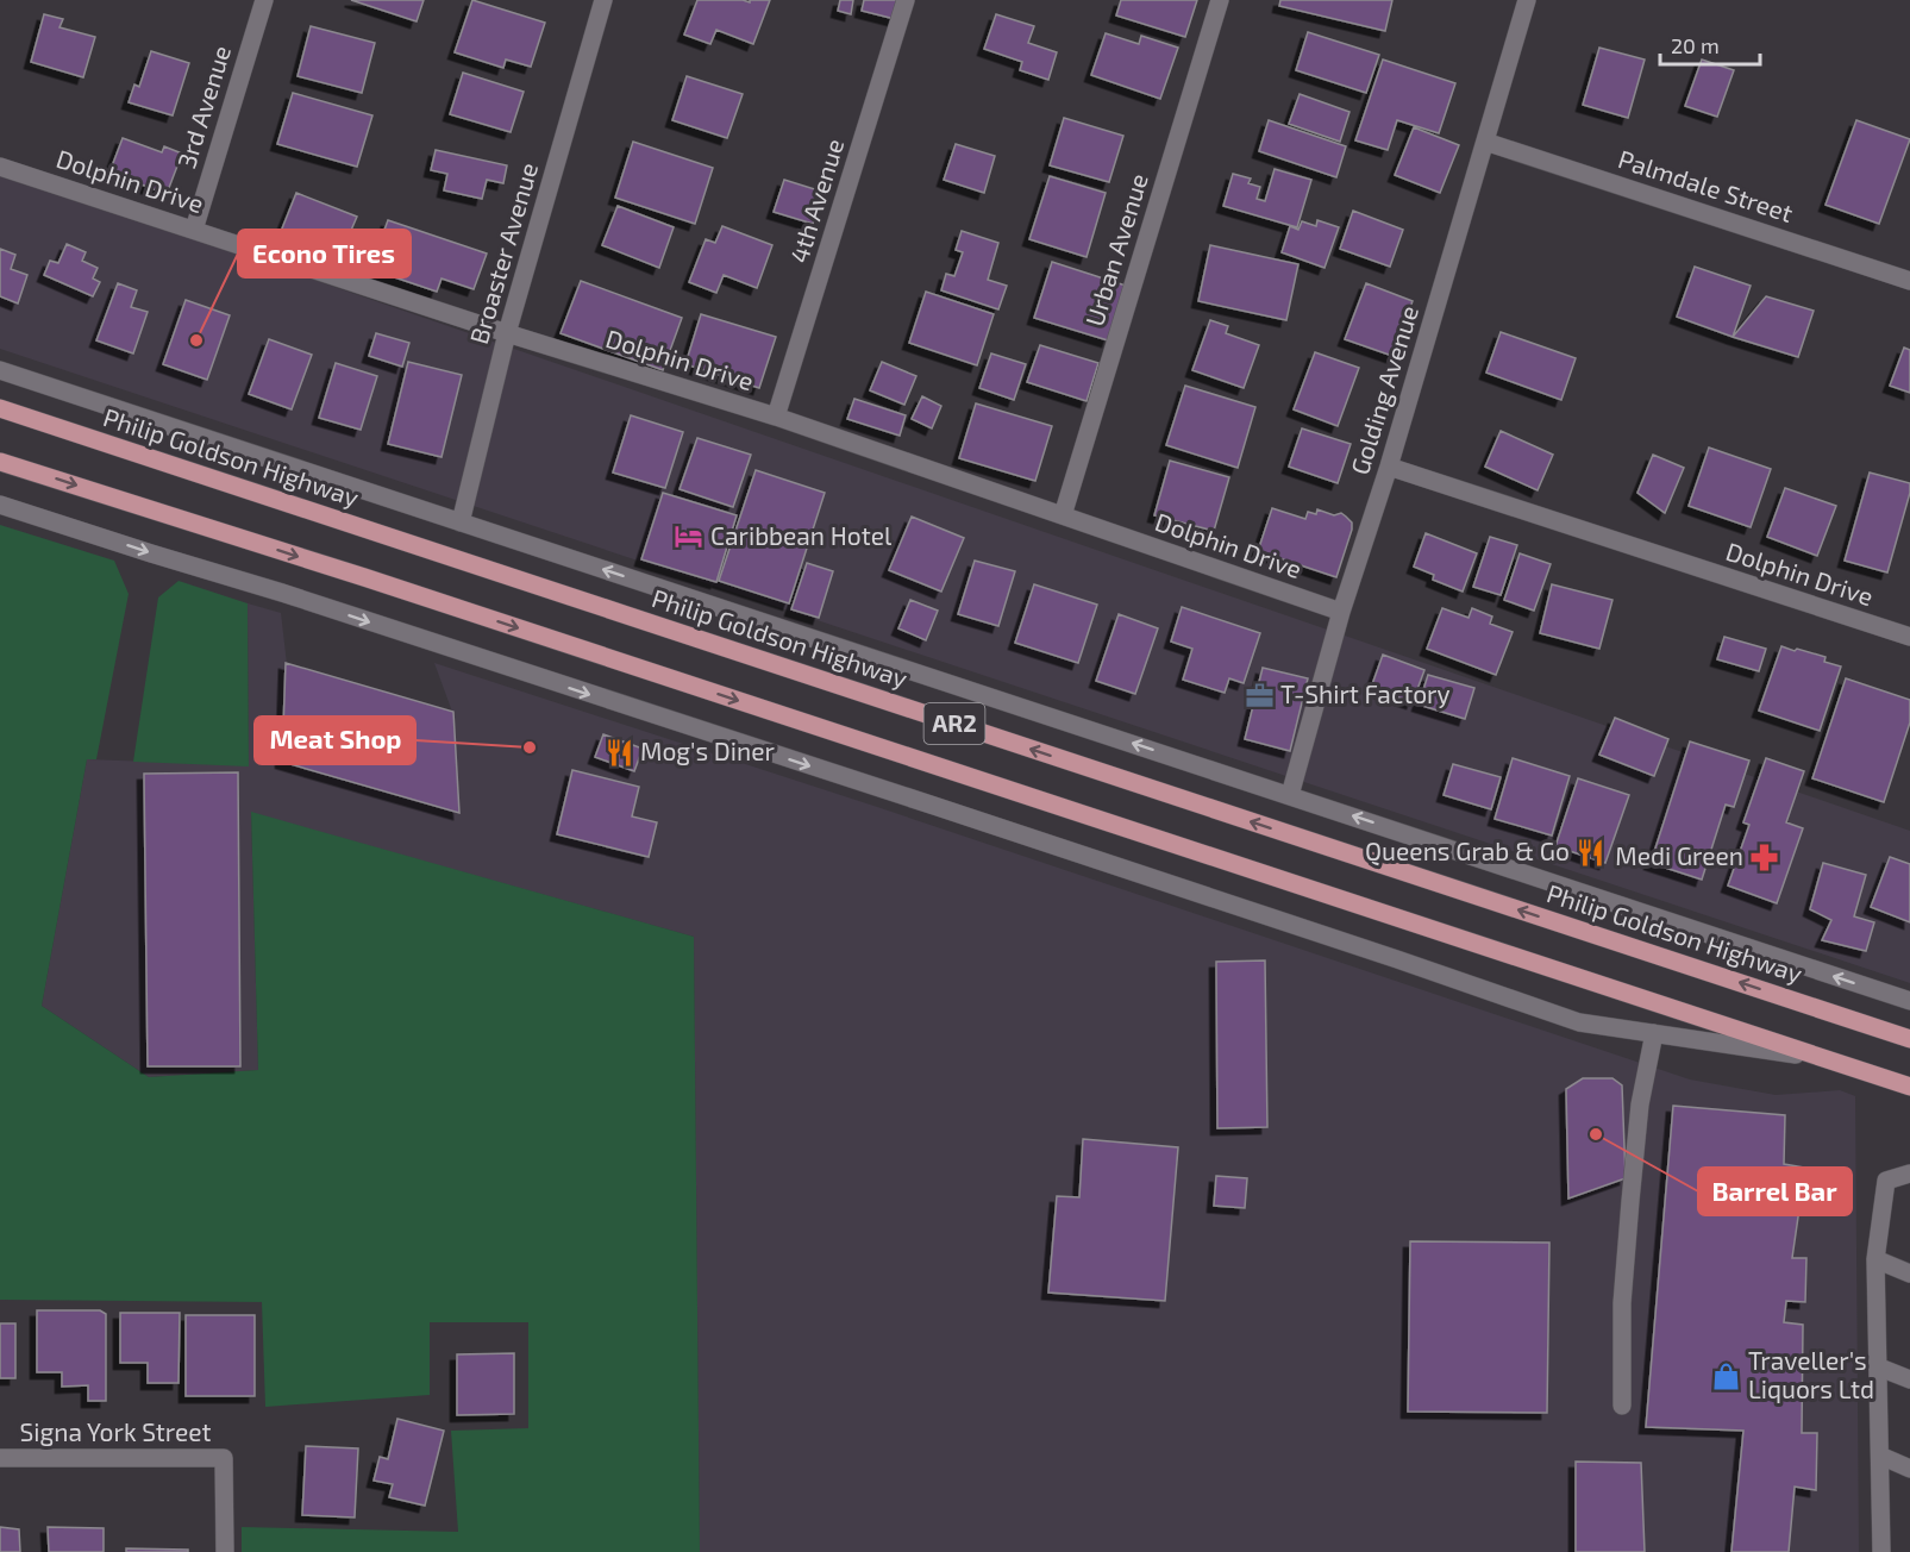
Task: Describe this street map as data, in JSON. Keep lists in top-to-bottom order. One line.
{"streets":{"main road":["Philip Goldson Highway","AR2"],"street":["3rd Avenue","Dolphin Drive","Palmdale Street","4th Avenue","Urban Avenue","Broaster Avenue","Golding Avenue","Signa York Street"]},"crossings":[["3rd Avenue","Dolphin Drive"],["Dolphin Drive","4th Avenue"],["Dolphin Drive","Urban Avenue"],["Dolphin Drive","Broaster Avenue"],["Dolphin Drive","Golding Avenue"],["Palmdale Street","Golding Avenue"]],"places":{"other":["Econo Tires","Meat Shop","Barrel Bar"],"hotel":["Caribbean Hotel"],"office":["T-Shirt Factory"],"restaurant":["Mog's Diner","Queens Grab & Go"],"pharmacy":["Medi Green"],"shop":["Traveller's Liquors Ltd"]},"scale_bar":"20 m"}
